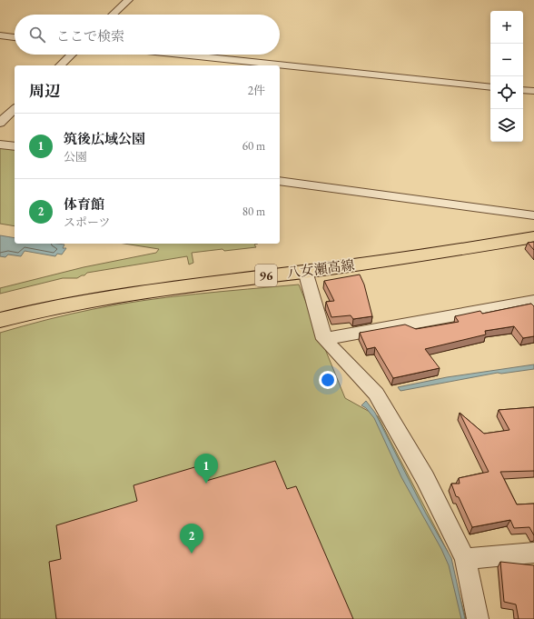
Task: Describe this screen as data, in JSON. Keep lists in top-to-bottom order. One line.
{"streets":{"main road":["八女瀬高線","96"]},"page":{"map_buttons":["+","−"],"search":"ここで検索","heading":["周辺","2件"],"list":[{"mark":"1","name":"筑後広域公園","note":"公園","value":"60 m"},{"mark":"2","name":"体育館","note":"スポーツ","value":"80 m"}],"pins":["1","2"]}}
